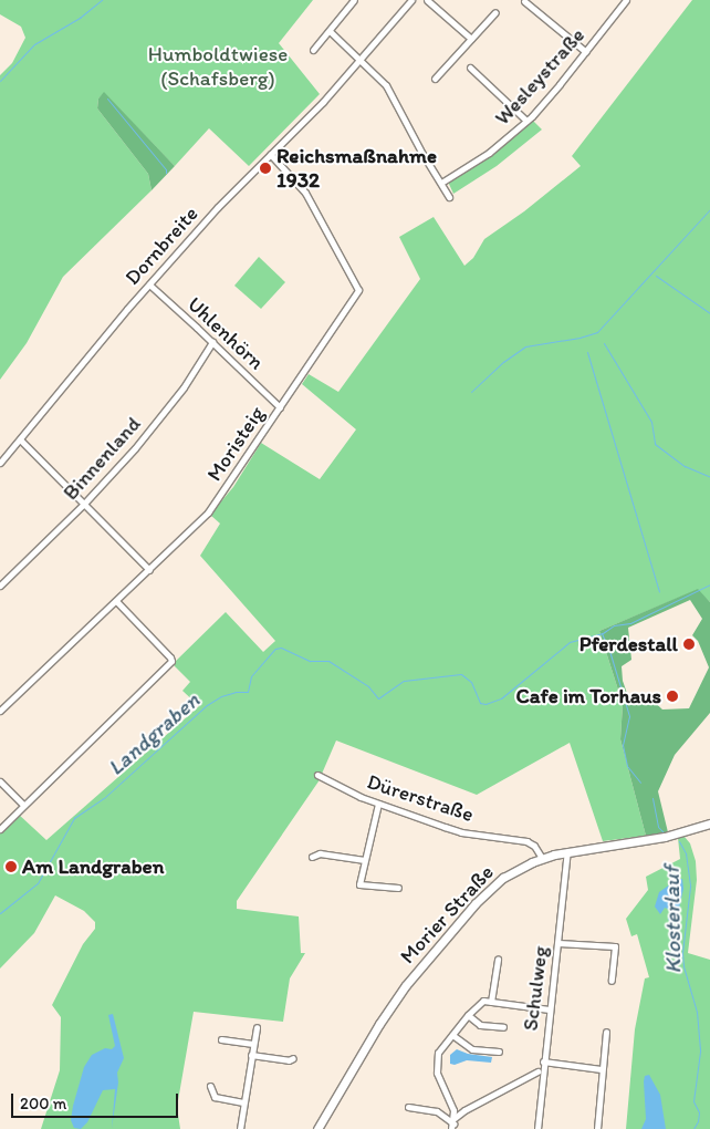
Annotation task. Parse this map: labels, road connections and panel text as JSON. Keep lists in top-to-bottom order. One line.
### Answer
{"streets":{"main road":["Morier Straße"],"street":["Wesleystraße","Dornbreite","Uhlenhörn","Moristeig","Binnenland","Dürerstraße","Schulweg"]},"crossings":[["Dornbreite","Uhlenhörn"],["Dornbreite","Moristeig"],["Uhlenhörn","Moristeig"],["Uhlenhörn","Binnenland"],["Dürerstraße","Morier Straße"],["Morier Straße","Schulweg"]],"water":["Landgraben","Klosterlauf"],"parks":["Humboldtwiese (Schafsberg)"],"places":["Reichsmaßnahme 1932","Pferdestall","Cafe im Torhaus","Am Landgraben"],"scale_bar":"200 m"}
